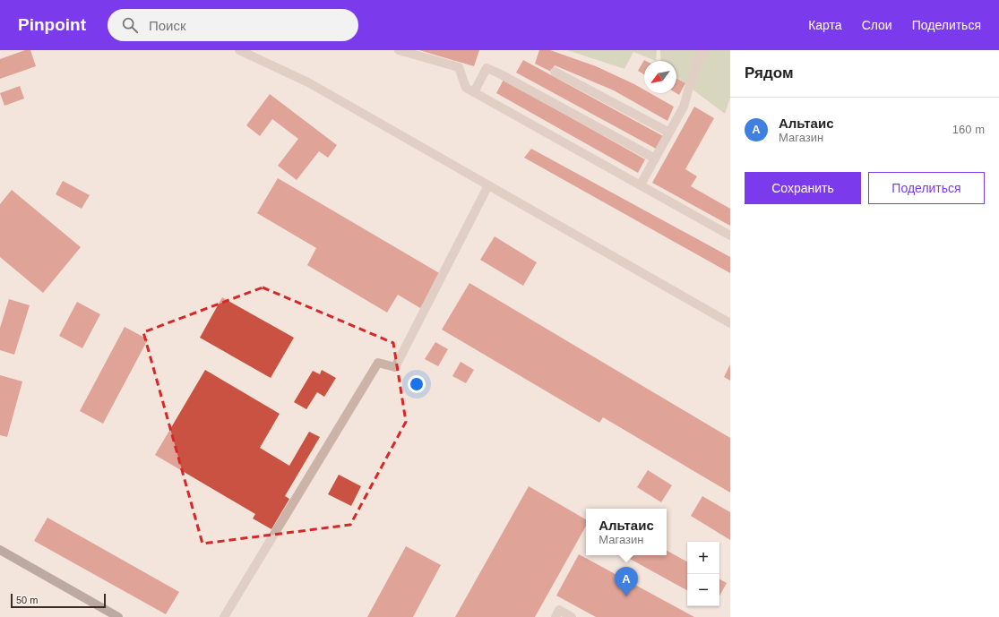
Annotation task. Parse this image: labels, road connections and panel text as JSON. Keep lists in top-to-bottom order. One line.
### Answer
{"scale_bar":"50 m","north":"bottom left","page":{"header":"Pinpoint","search":"Поиск","nav":["Карта","Слои","Поделиться"],"heading":"Рядом","list":[{"mark":"A","name":"Альтаис","note":"Магазин","value":"160 m"}],"buttons":["Сохранить","Поделиться"],"popup":["Альтаис","Магазин"],"map_buttons":["+","−"],"pins":"A","scale":"50 m"}}
